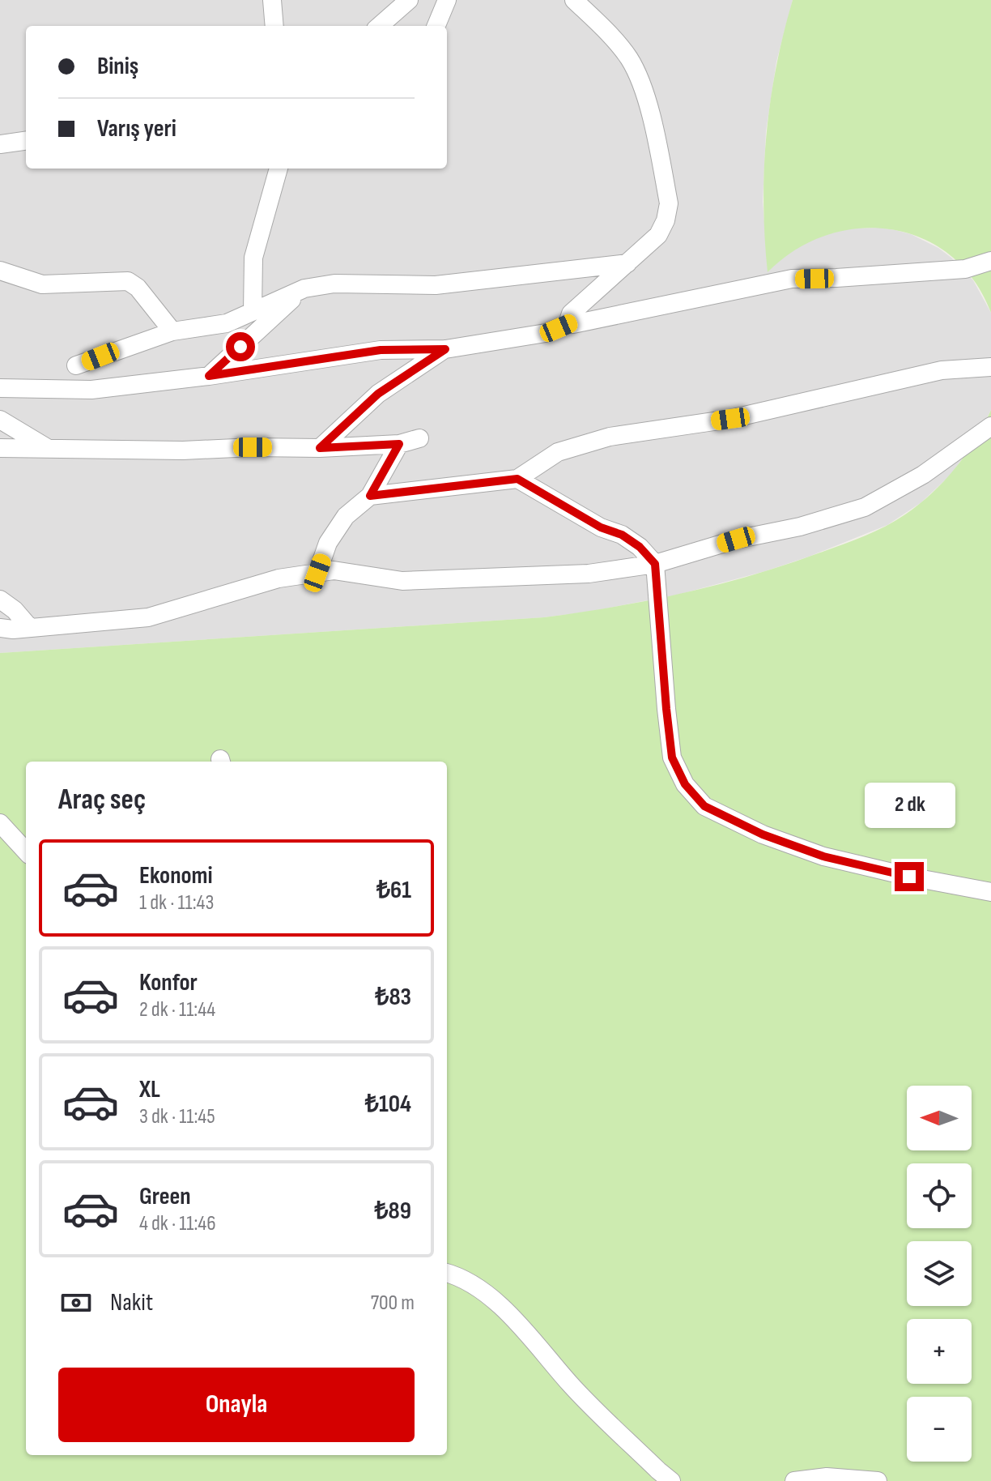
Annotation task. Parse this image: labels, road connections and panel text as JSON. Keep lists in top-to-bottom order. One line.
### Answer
{"north":"left","page":{"banner":["Biniş","Varış yeri"],"heading":"Araç seç","bubble":"2 dk","list":[{"name":"Ekonomi","note":"1 dk · 11:43","value":"₺61"},{"name":"Konfor","note":"2 dk · 11:44","value":"₺83"},{"name":"XL","note":"3 dk · 11:45","value":"₺104"},{"name":"Green","note":"4 dk · 11:46","value":"₺89"}],"map_buttons":["+","−"],"pay":["Nakit","700 m"],"buttons":"Onayla"}}
